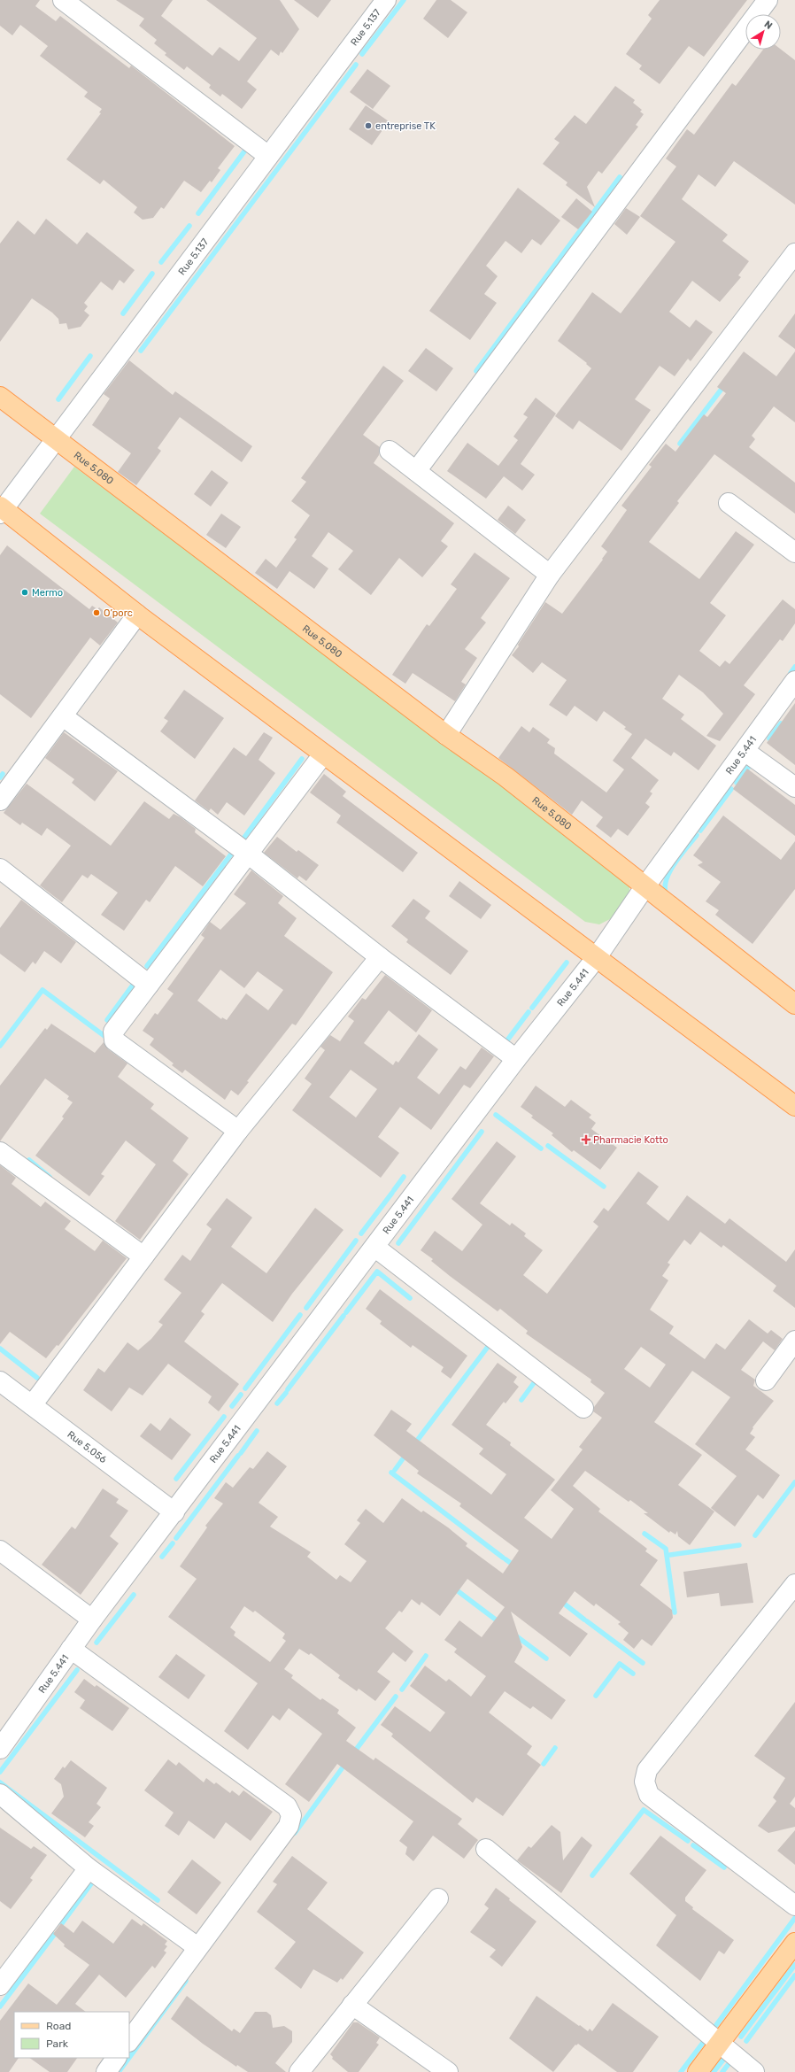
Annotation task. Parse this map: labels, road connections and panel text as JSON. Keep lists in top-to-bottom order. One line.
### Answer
{"streets":{"main road":["Rue 5.080"],"street":["Rue 5.137","Rue 5.441","Rue 5.056"]},"crossings":[["Rue 5.137","Rue 5.080"],["Rue 5.080","Rue 5.441"],["Rue 5.441","Rue 5.056"]],"places":{"other":["entreprise TK","Mermo","O’porc"],"health":["Pharmacie Kotto"]},"legend":["Road","Park"],"north":"top right"}
